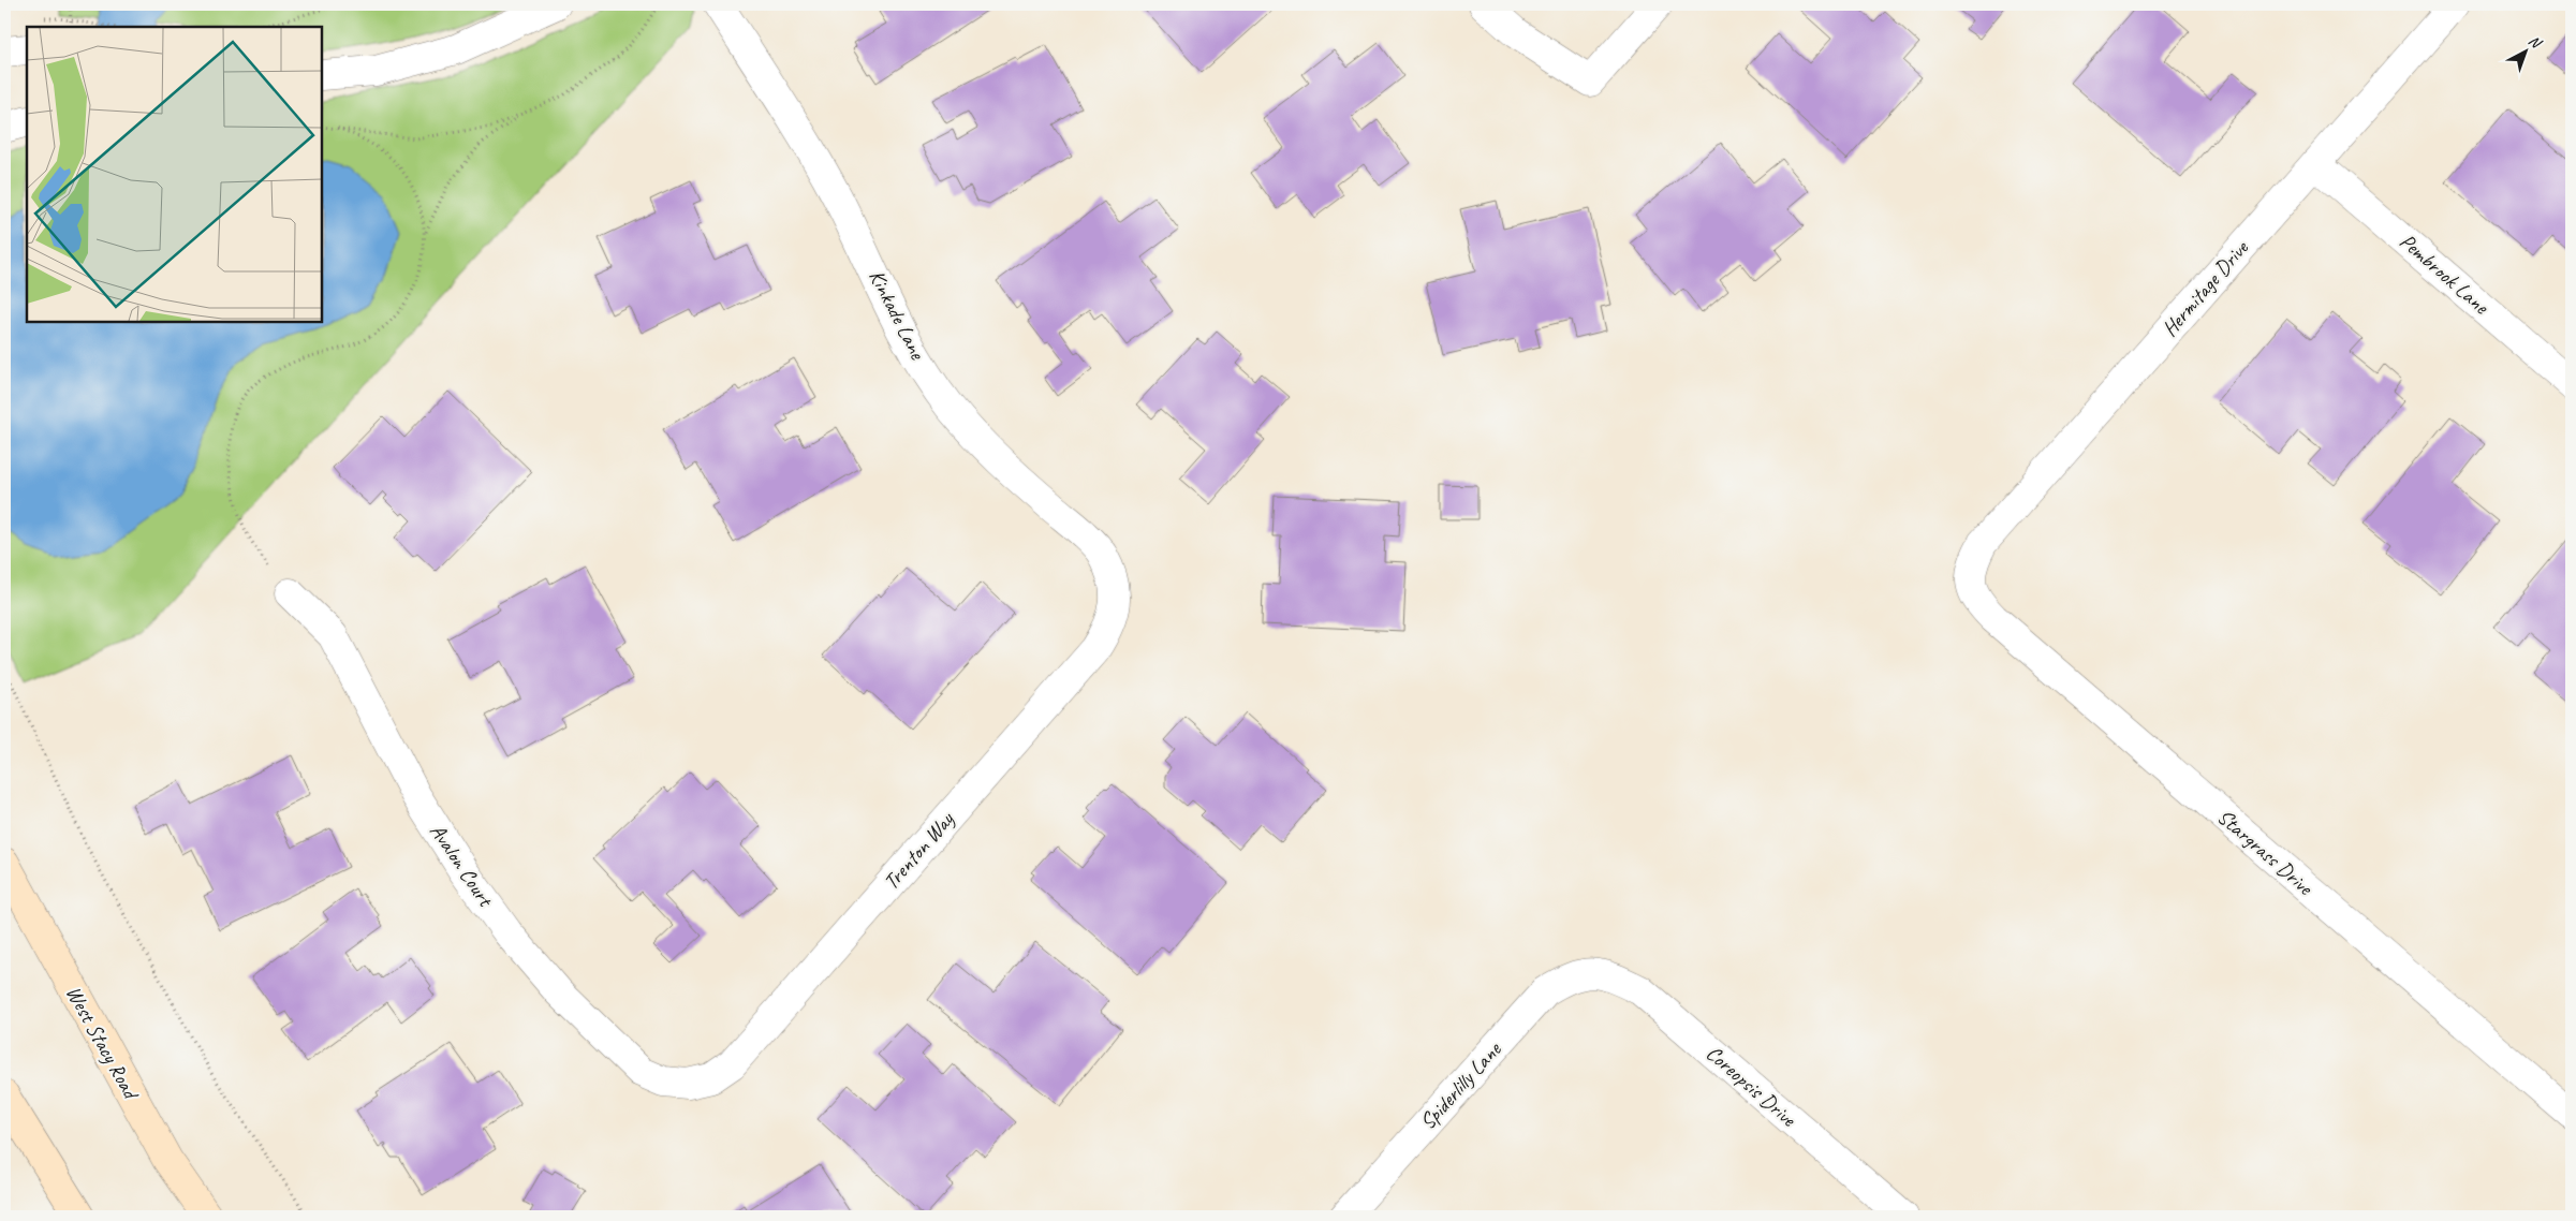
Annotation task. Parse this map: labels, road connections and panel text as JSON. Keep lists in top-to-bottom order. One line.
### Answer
{"streets":{"main road":["West Stacy Road"],"street":["Pembrook Lane","Hermitage Drive","Kinkade Lane","Trenton Way","Stargrass Drive","Avalon Court","Spiderlilly Lane","Coreopsis Drive"]},"crossings":[["Pembrook Lane","Hermitage Drive"],["Hermitage Drive","Stargrass Drive"],["Kinkade Lane","Trenton Way"],["Trenton Way","Avalon Court"],["Spiderlilly Lane","Coreopsis Drive"]],"north":"top right"}
